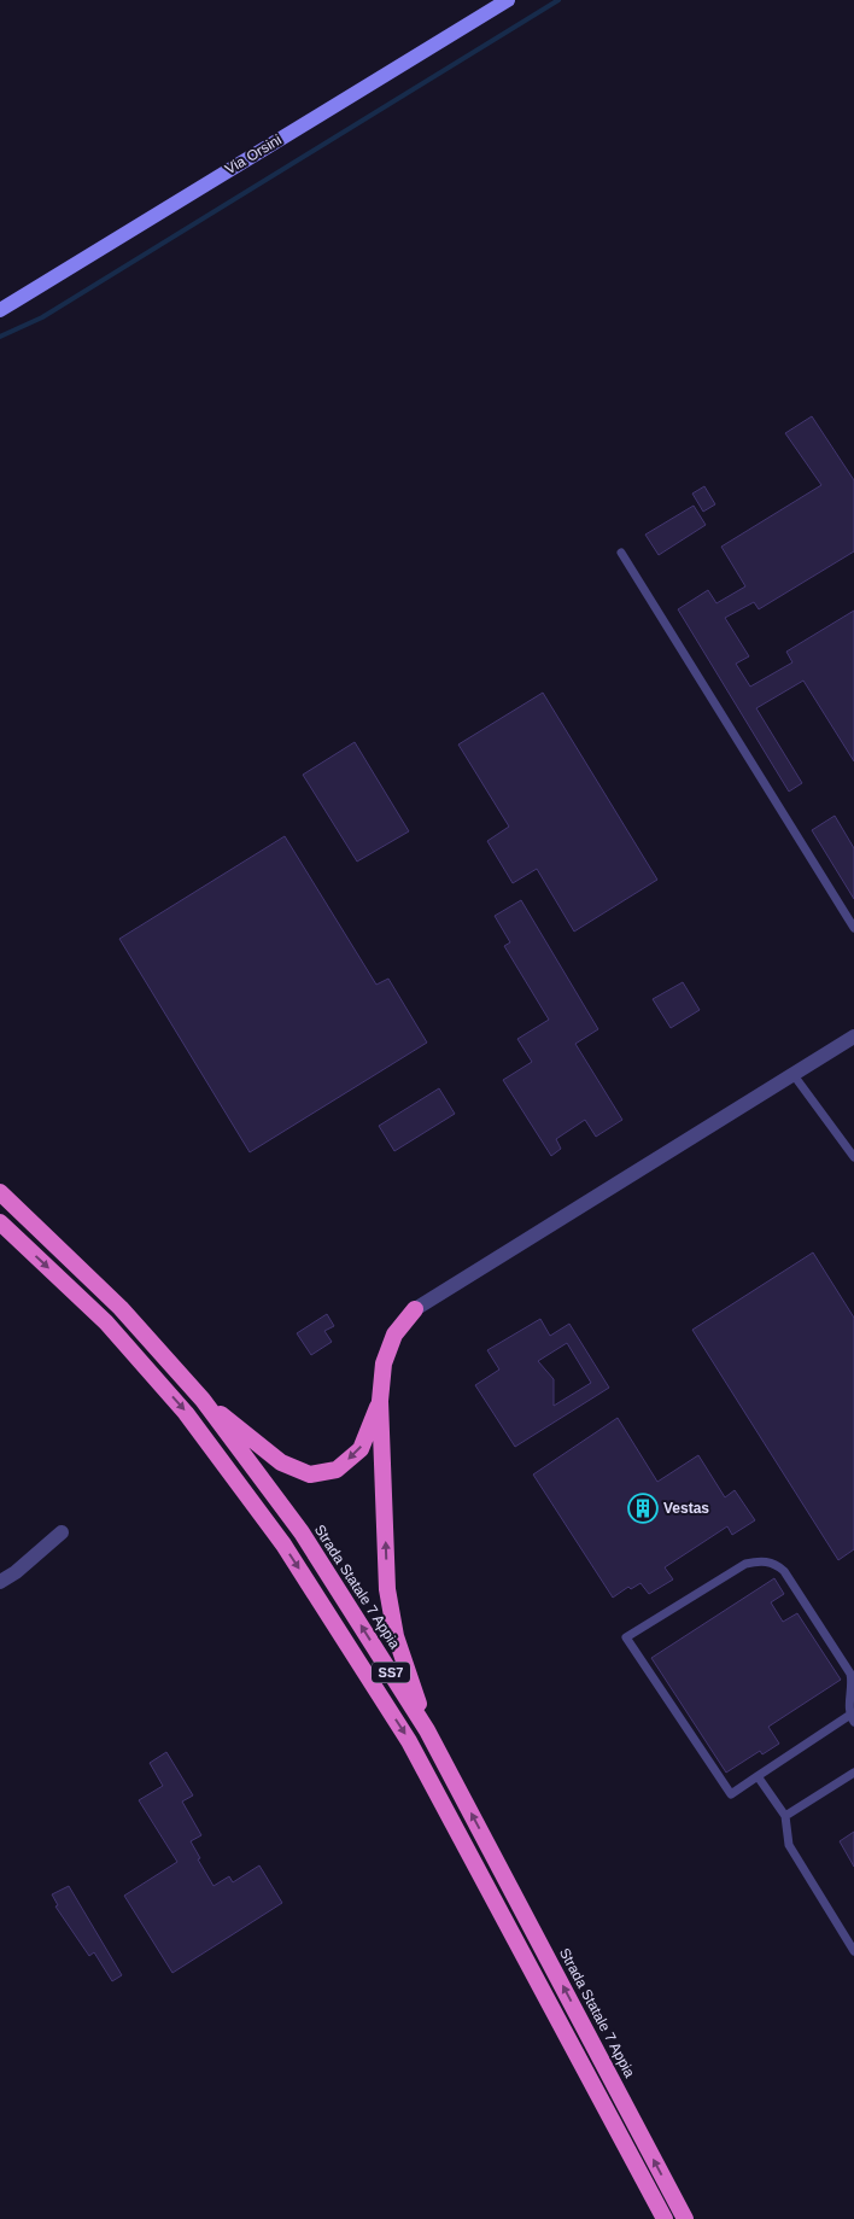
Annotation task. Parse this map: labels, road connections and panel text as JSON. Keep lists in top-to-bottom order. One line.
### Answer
{"streets":{"highway":["Strada Statale 7 Appia","SS7"],"main road":["Via Orsini"]},"places":{"building":["Vestas"]}}
